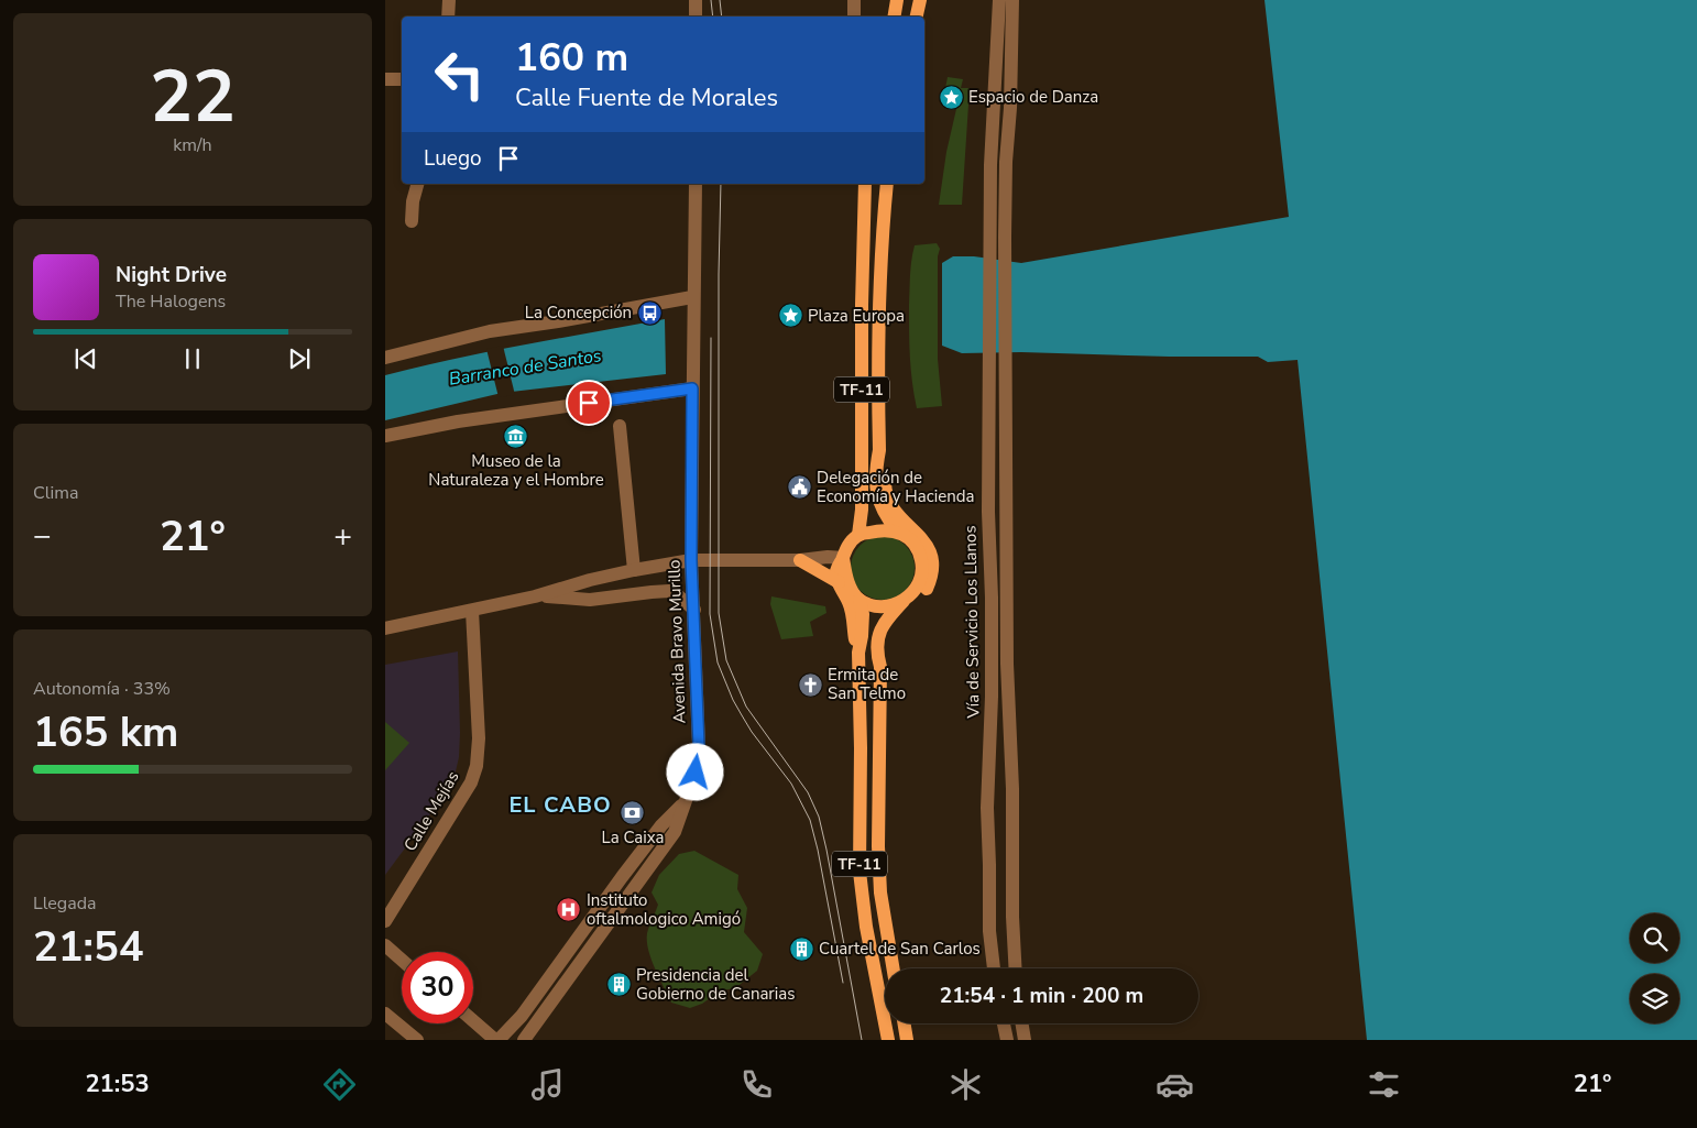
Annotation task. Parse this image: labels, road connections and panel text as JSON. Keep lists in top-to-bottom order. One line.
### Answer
{"streets":{"main road":["TF-11"],"street":["Vía de Servicio Los Llanos","Avenida Bravo Murillo","Calle Mejías"]},"districts":["EL CABO"],"water":["Barranco de Santos"],"places":{"place":["Espacio de Danza","Plaza Europa"],"bus stop":["La Concepción"],"museum":["Museo de la Naturaleza y el Hombre"],"public building":["Delegación de Economía y Hacienda"],"church":["Ermita de San Telmo"],"bank":["La Caixa"],"hospital":["Instituto oftalmologico Amigó"],"building":["Cuartel de San Carlos","Presidencia del Gobierno de Canarias"]},"page":{"tile":[["22","km/h"],"Clima",["Autonomía · 33%","165 km"],["Llegada","21:54"]],"turn":["160 m","Calle Fuente de Morales"],"then":"Luego","song":["Night Drive","The Halogens"],"heat":["−","21°","+"],"limit":"30","trip":"21:54 · 1 min · 200 m","tabs":["21:53","21°"]}}
